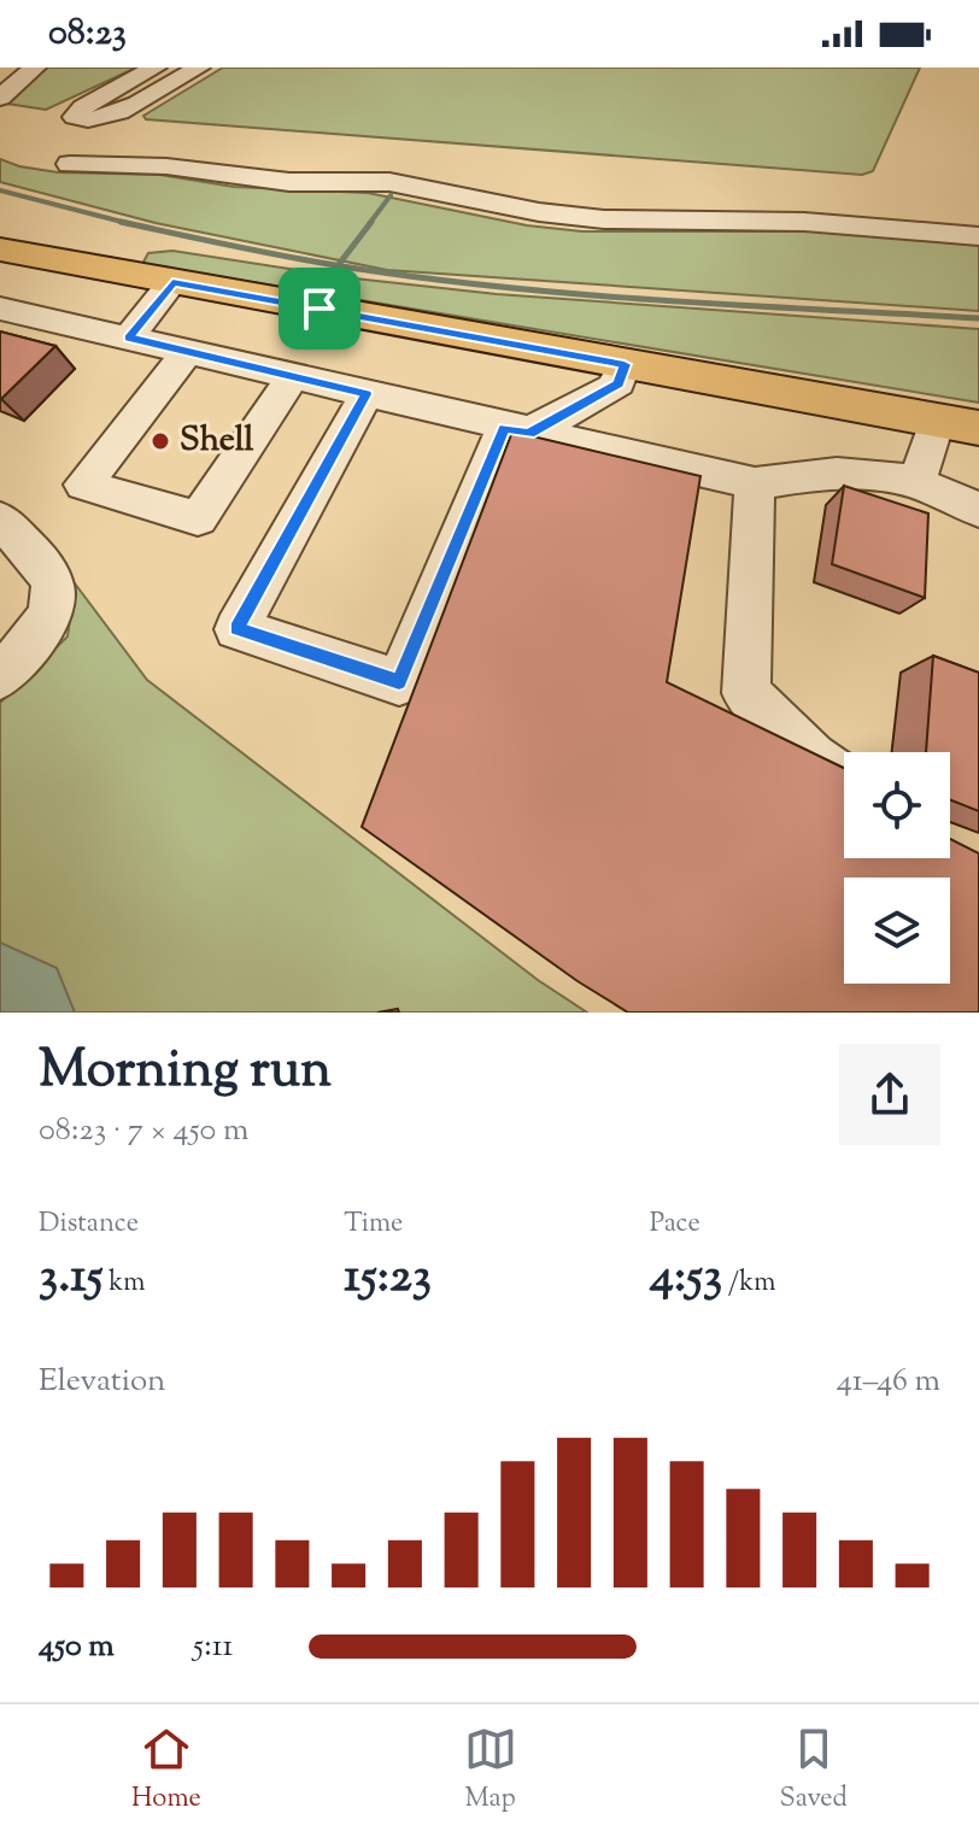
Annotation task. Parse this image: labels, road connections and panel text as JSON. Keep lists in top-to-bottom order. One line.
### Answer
{"places":["Shell"],"page":{"status":"08:23","heading":["Morning run","08:23 · 7 × 450 m"],"stats":[["Distance","3.15 km"],["Time","15:23"],["Pace","4:53 /km"]],"chart":["Elevation","41–46 m"],"list":[{"name":"450 m","note":"5:11"}],"tabs":["Home","Map","Saved"]}}
